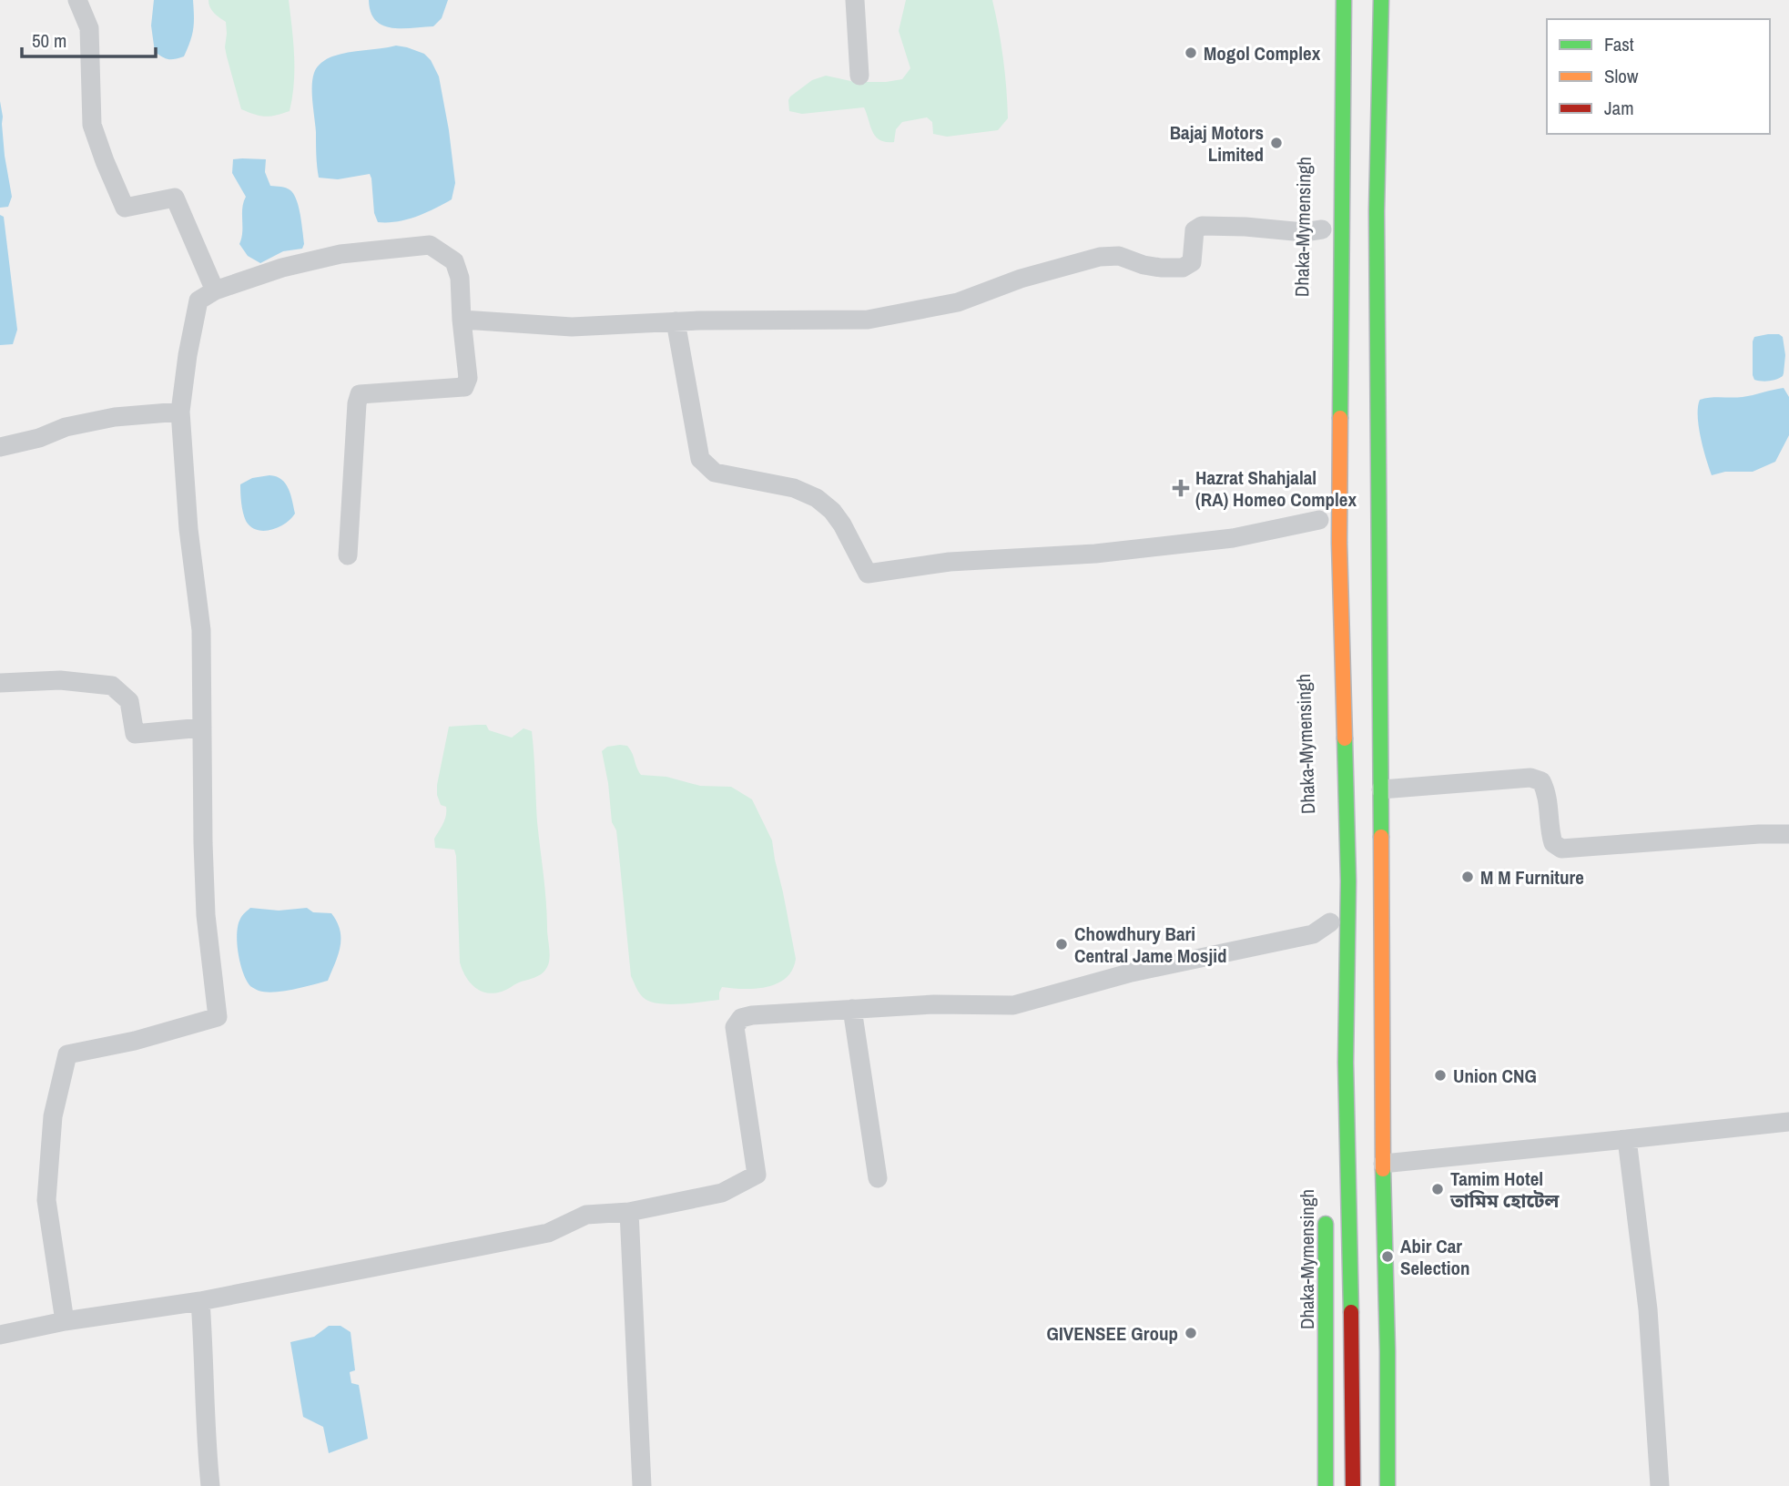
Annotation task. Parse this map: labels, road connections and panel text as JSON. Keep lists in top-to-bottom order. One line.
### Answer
{"streets":{"highway":["Dhaka-Mymensingh"]},"places":{"other":["Mogol Complex","Bajaj Motors Limited","M M Furniture","Chowdhury Bari Central Jame Mosjid","Union CNG","Tamim Hotel তামিম হোটেল","Abir Car Selection","GIVENSEE Group"],"health":["Hazrat Shahjalal (RA) Homeo Complex"]},"legend":["Fast","Slow","Jam"],"scale_bar":"50 m"}
